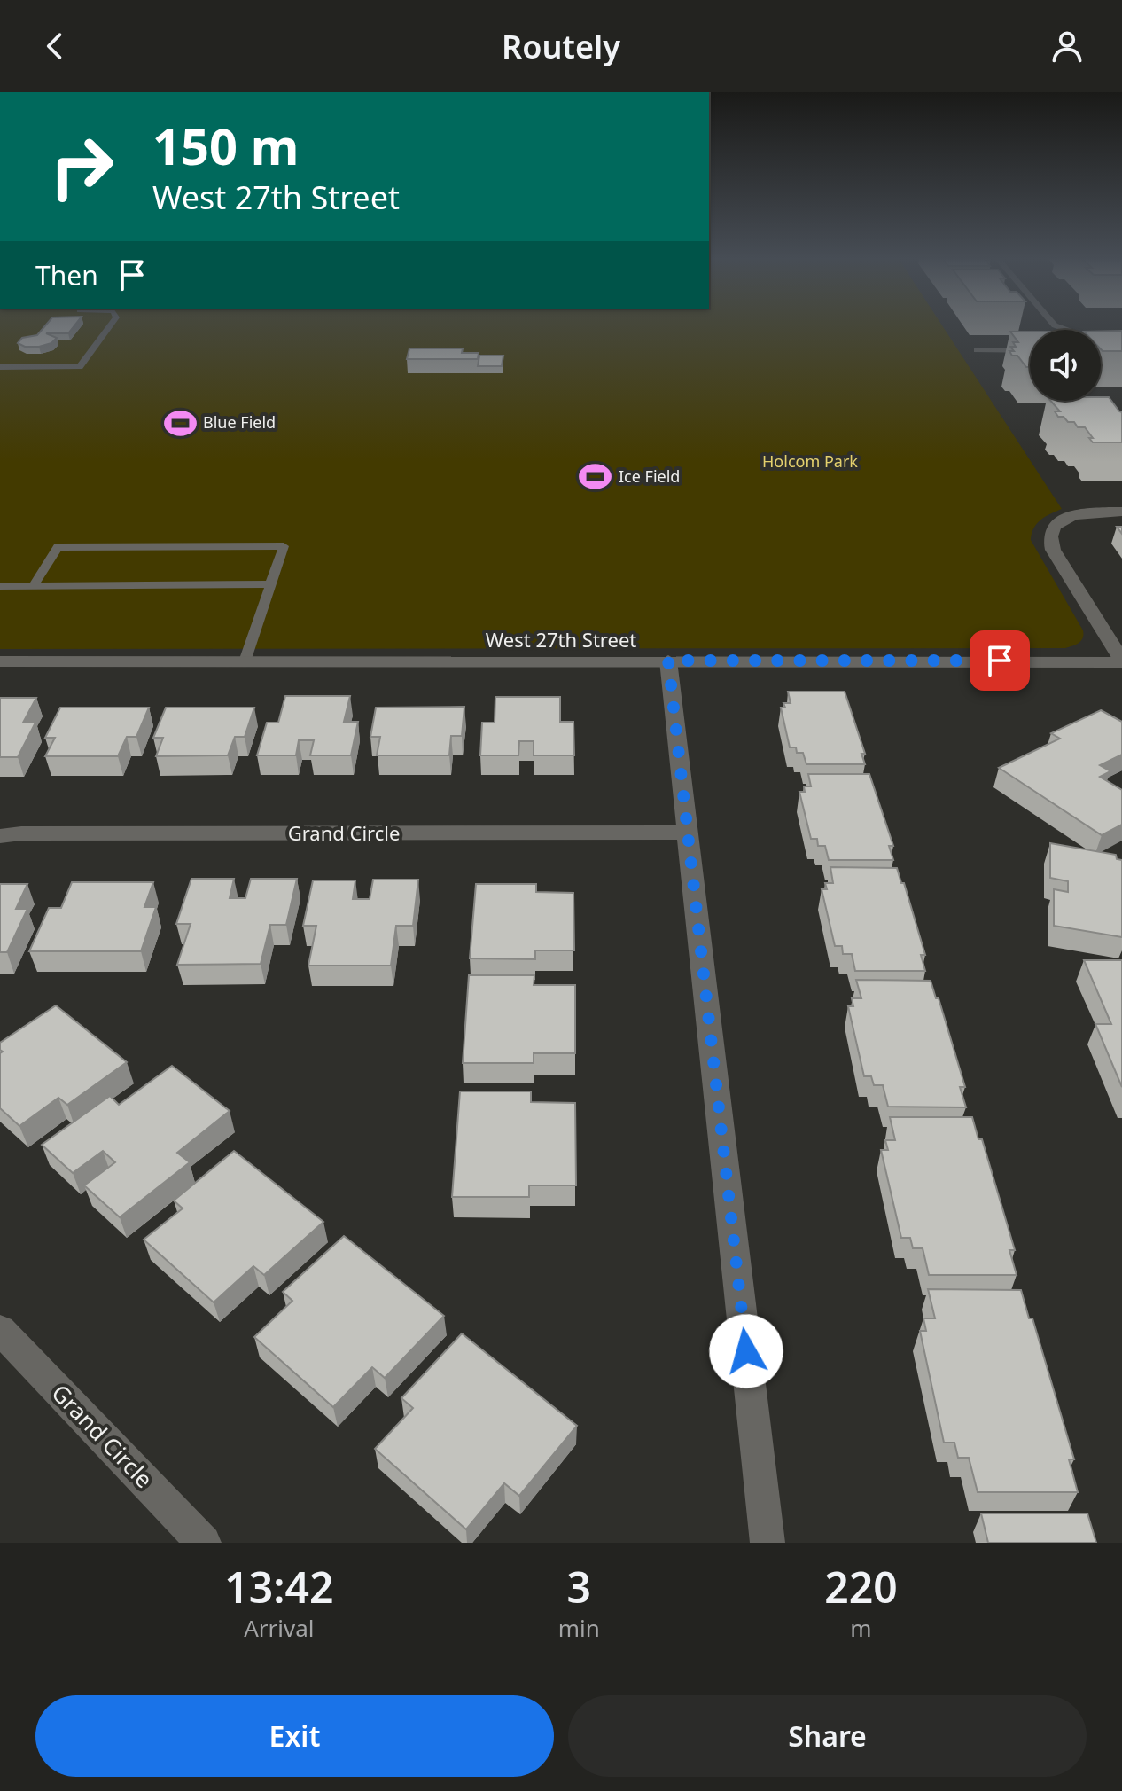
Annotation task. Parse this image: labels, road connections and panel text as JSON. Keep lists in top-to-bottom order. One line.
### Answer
{"streets":{"street":["West 27th Street","Grand Circle"]},"parks":["Holcom Park"],"places":{"sports":["Blue Field","Ice Field"]},"page":{"header":"Routely","turn":["150 m","West 27th Street"],"then":"Then","eta":["13:42","Arrival","3","min","220","m"],"buttons":["Exit","Share"]}}
